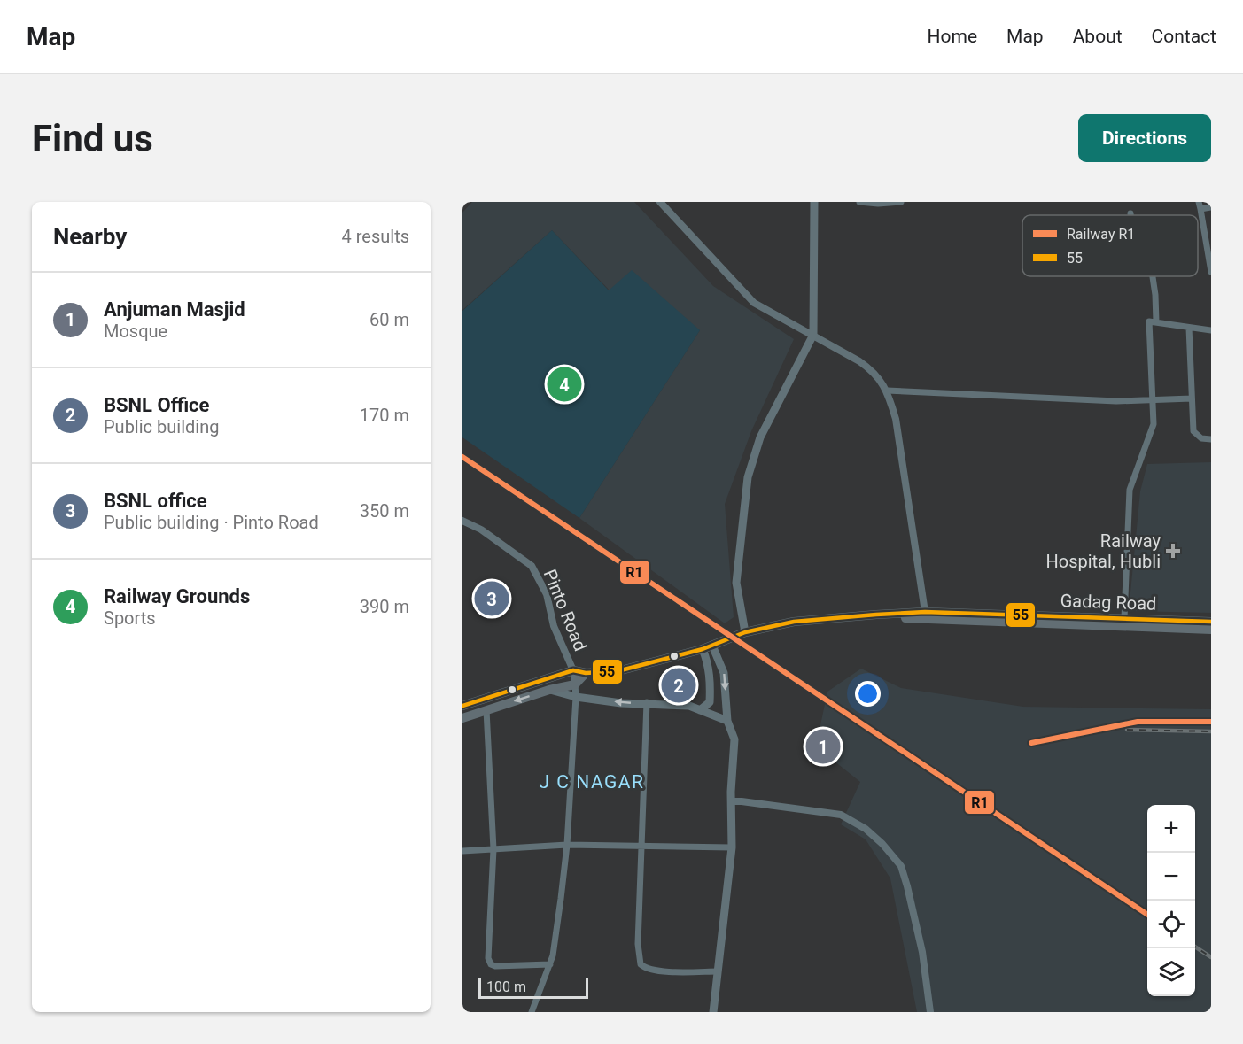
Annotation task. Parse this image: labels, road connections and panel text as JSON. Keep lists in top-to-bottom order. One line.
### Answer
{"streets":{"highway":["Gadag Road"],"street":["Pinto Road"]},"crossings":[["Gadag Road","Pinto Road"]],"districts":["J C NAGAR"],"places":{"health":["Railway Hospital, Hubli"]},"lines":["rail line R1","transit line 55"],"legend":["Railway R1","55"],"scale_bar":"100 m","page":{"header":"Map","nav":["Home","Map","About","Contact"],"buttons":"Directions","title":"Find us","heading":["Nearby","4 results"],"list":[{"mark":"1","name":"Anjuman Masjid","note":"Mosque","value":"60 m"},{"mark":"2","name":"BSNL Office","note":"Public building","value":"170 m"},{"mark":"3","name":"BSNL office","note":"Public building · Pinto Road","value":"350 m"},{"mark":"4","name":"Railway Grounds","note":"Sports","value":"390 m"}],"pins":["4","3","2","1"],"map_buttons":["+","−"],"scale":"100 m"}}
